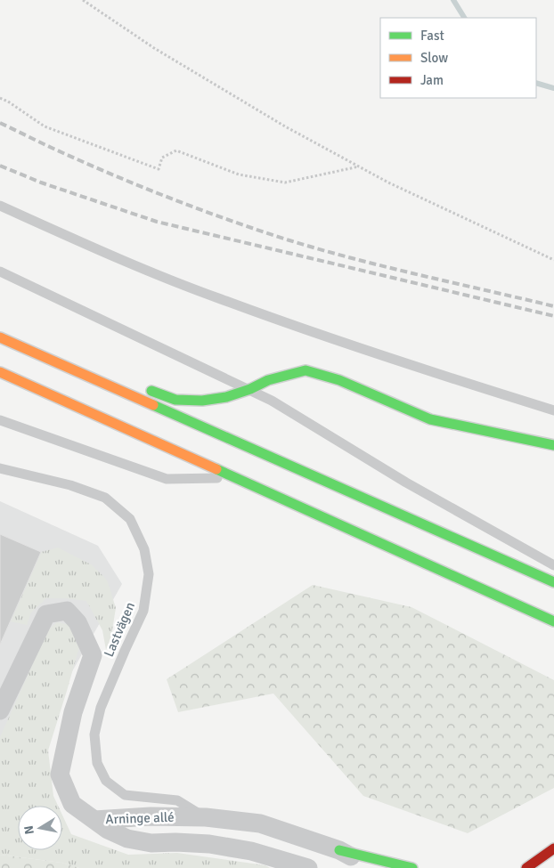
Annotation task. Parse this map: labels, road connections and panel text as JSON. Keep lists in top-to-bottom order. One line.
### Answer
{"streets":{"street":["Arninge allé"],"lane":["Lastvägen"]},"crossings":[["Lastvägen","Arninge allé"]],"legend":["Fast","Slow","Jam"],"north":"left"}
